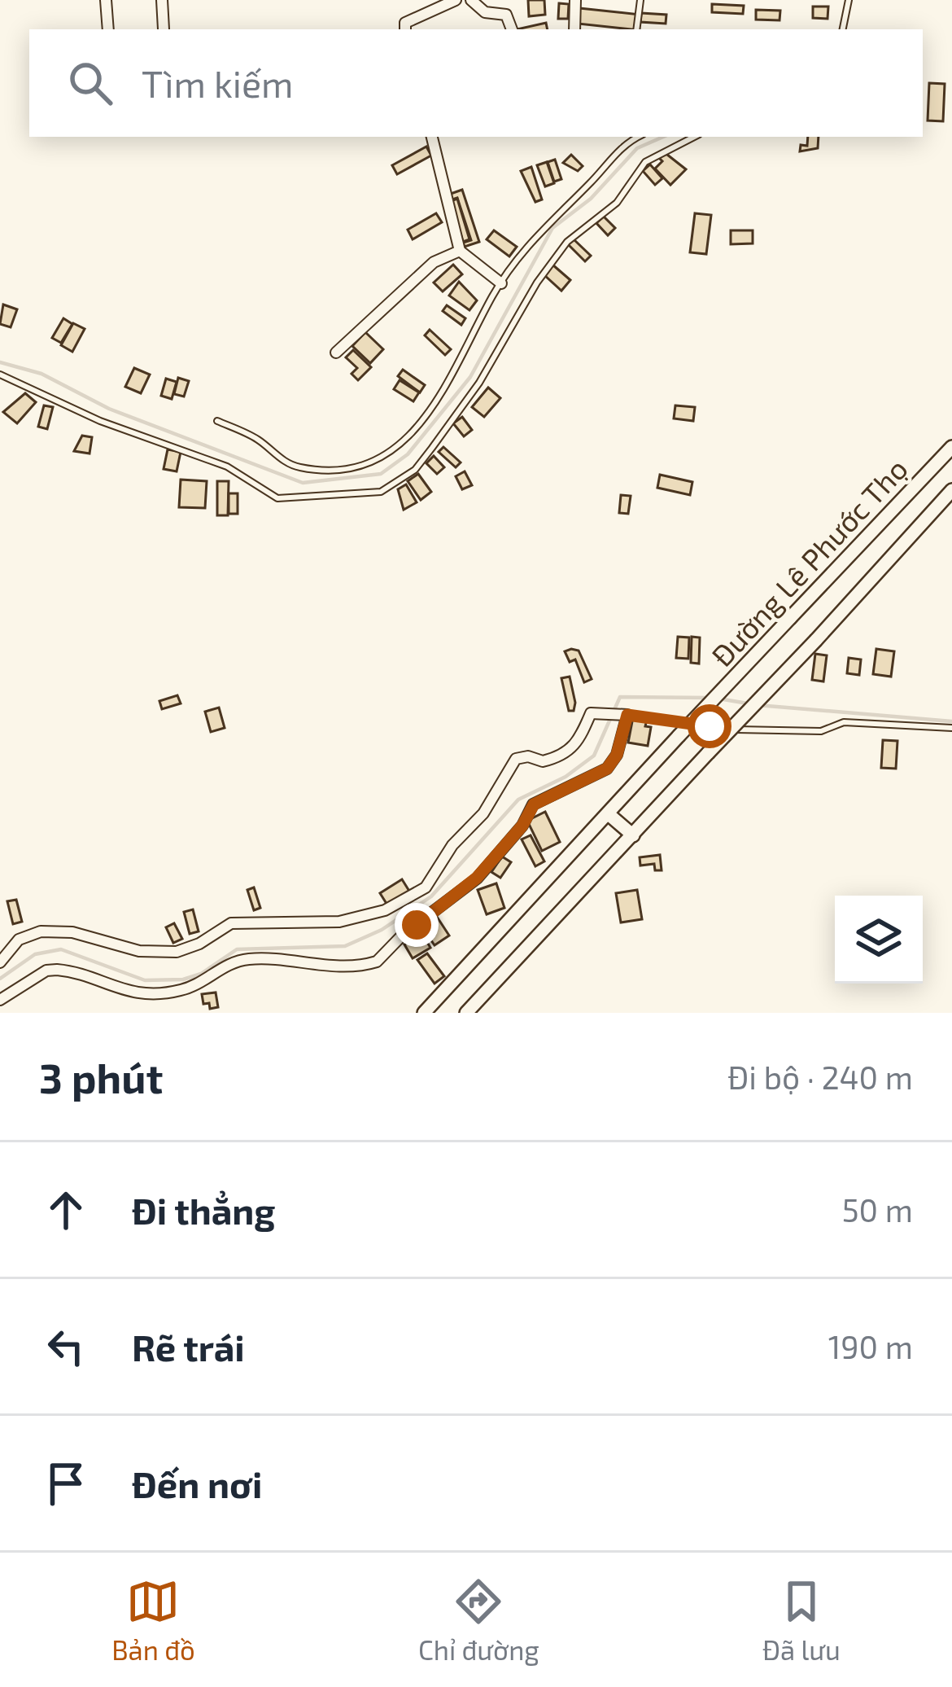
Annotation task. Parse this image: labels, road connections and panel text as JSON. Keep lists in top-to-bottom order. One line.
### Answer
{"streets":{"street":["Đường Lê Phước Thọ"]},"page":{"search":"Tìm kiếm","heading":["3 phút","Đi bộ · 240 m"],"list":[["Đi thẳng","50 m"],["Rẽ trái","190 m"],"Đến nơi"],"nav":["Bản đồ","Chỉ đường","Đã lưu"]}}
